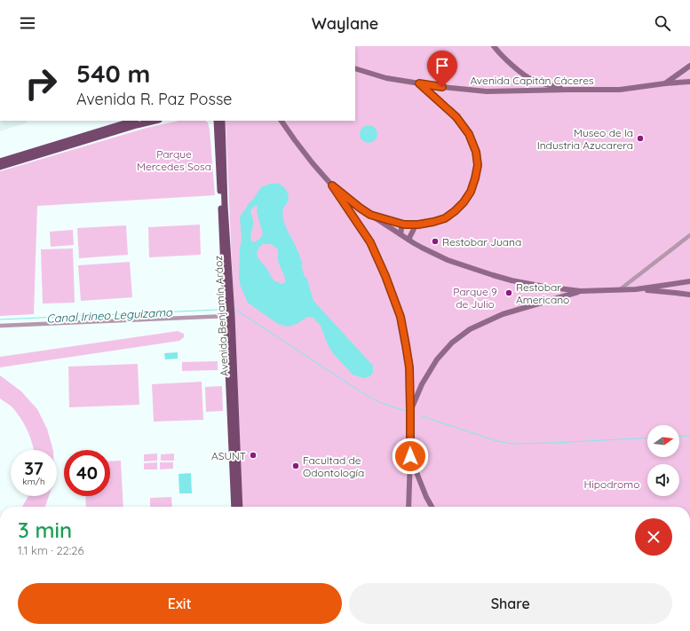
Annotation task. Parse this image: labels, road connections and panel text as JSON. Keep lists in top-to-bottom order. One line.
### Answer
{"streets":{"main road":["Avenida Benjamín Aráoz"],"street":["Avenida Capitán Cáceres"]},"water":["Canal Irineo Leguizamo"],"parks":["Parque Mercedes Sosa","Parque 9 de Julio","Hipodromo"],"places":["Museo de la Industria Azucarera","Restobar Juana","Restobar Americano","ASUNT","Facultad de Odontología"],"north":"right","page":{"header":"Waylane","turn":["540 m","Avenida R. Paz Posse"],"speed":"37 km/h","limit":"40","heading":["3 min","1.1 km · 22:26"],"buttons":["Exit","Share"]}}
